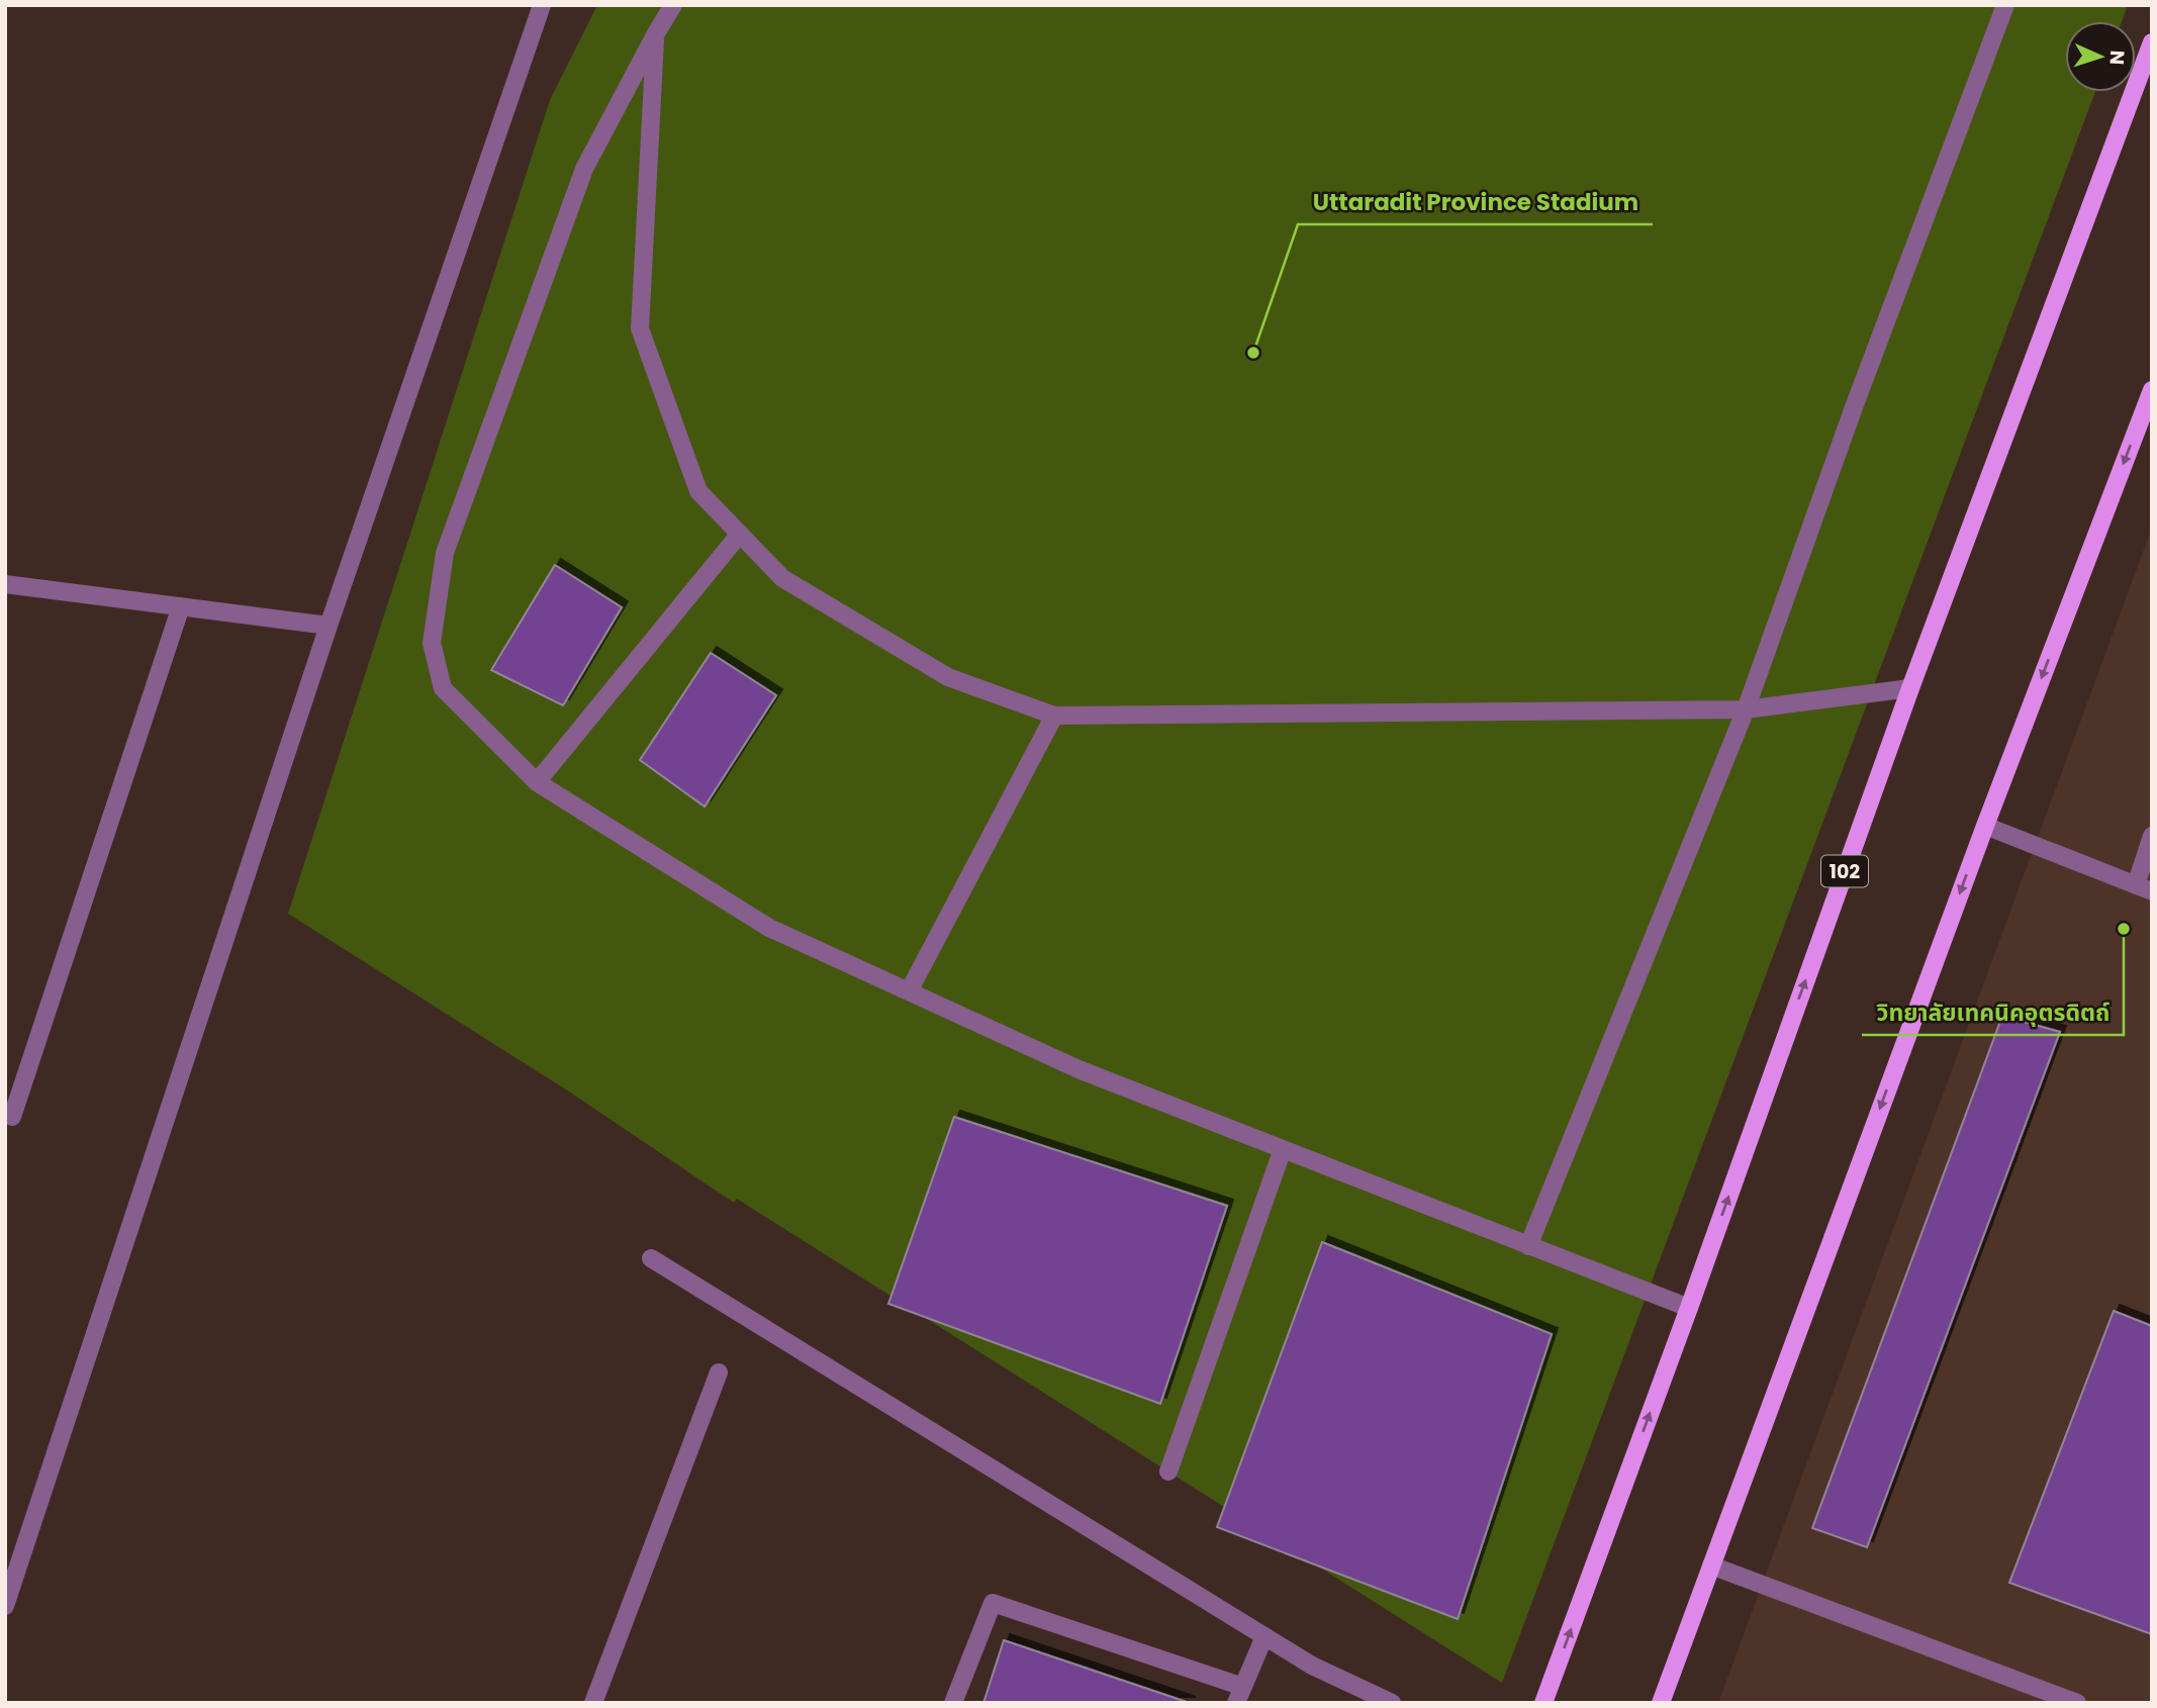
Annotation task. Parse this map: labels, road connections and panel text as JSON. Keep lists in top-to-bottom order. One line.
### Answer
{"streets":{"main road":["102"]},"places":["Uttaradit Province Stadium","วิทยาลัยเทคนิคอุตรดิตถ์"],"north":"right"}
